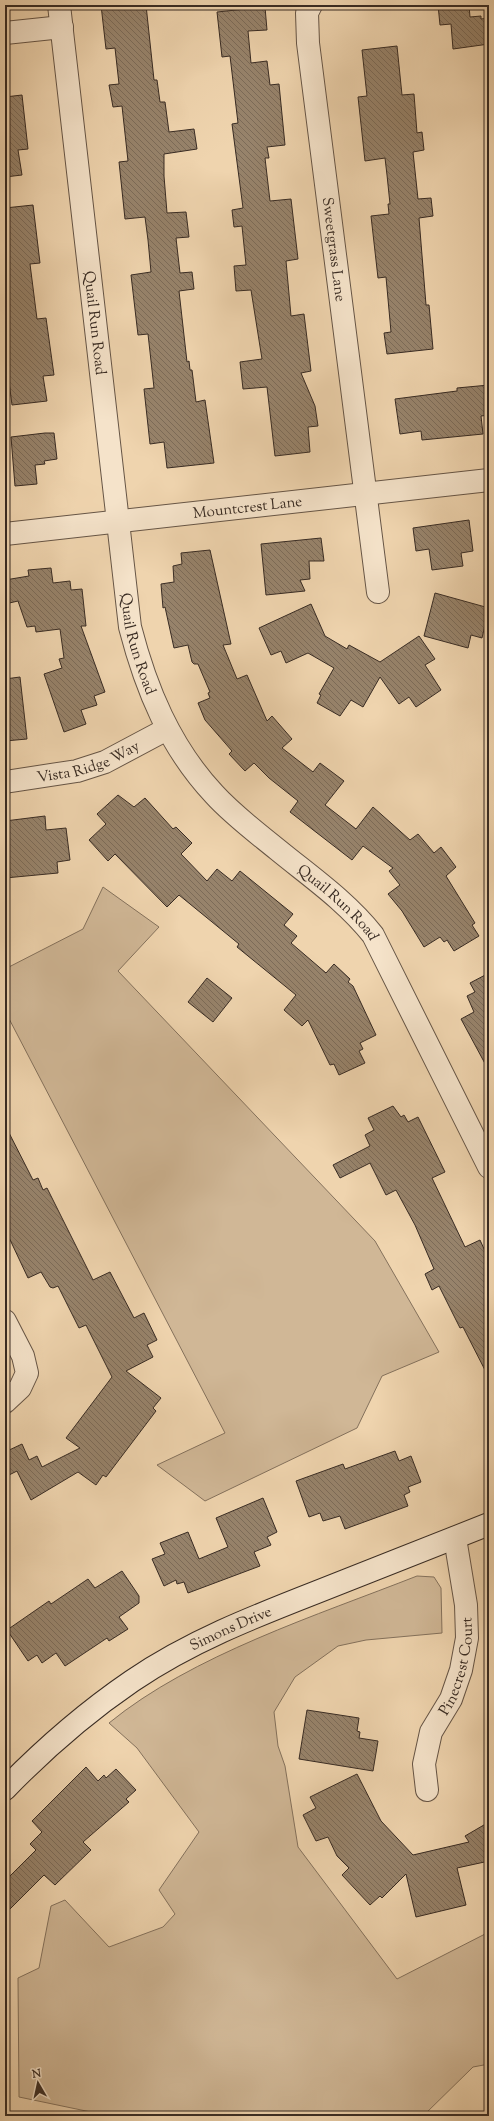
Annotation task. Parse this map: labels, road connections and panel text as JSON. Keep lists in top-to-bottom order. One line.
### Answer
{"streets":{"street":["Sweetgrass Lane","Quail Run Road","Mountcrest Lane","Vista Ridge Way","Simons Drive","Pinecrest Court"]},"crossings":[["Sweetgrass Lane","Mountcrest Lane"],["Quail Run Road","Mountcrest Lane"],["Quail Run Road","Vista Ridge Way"],["Simons Drive","Pinecrest Court"]],"north":"top"}
